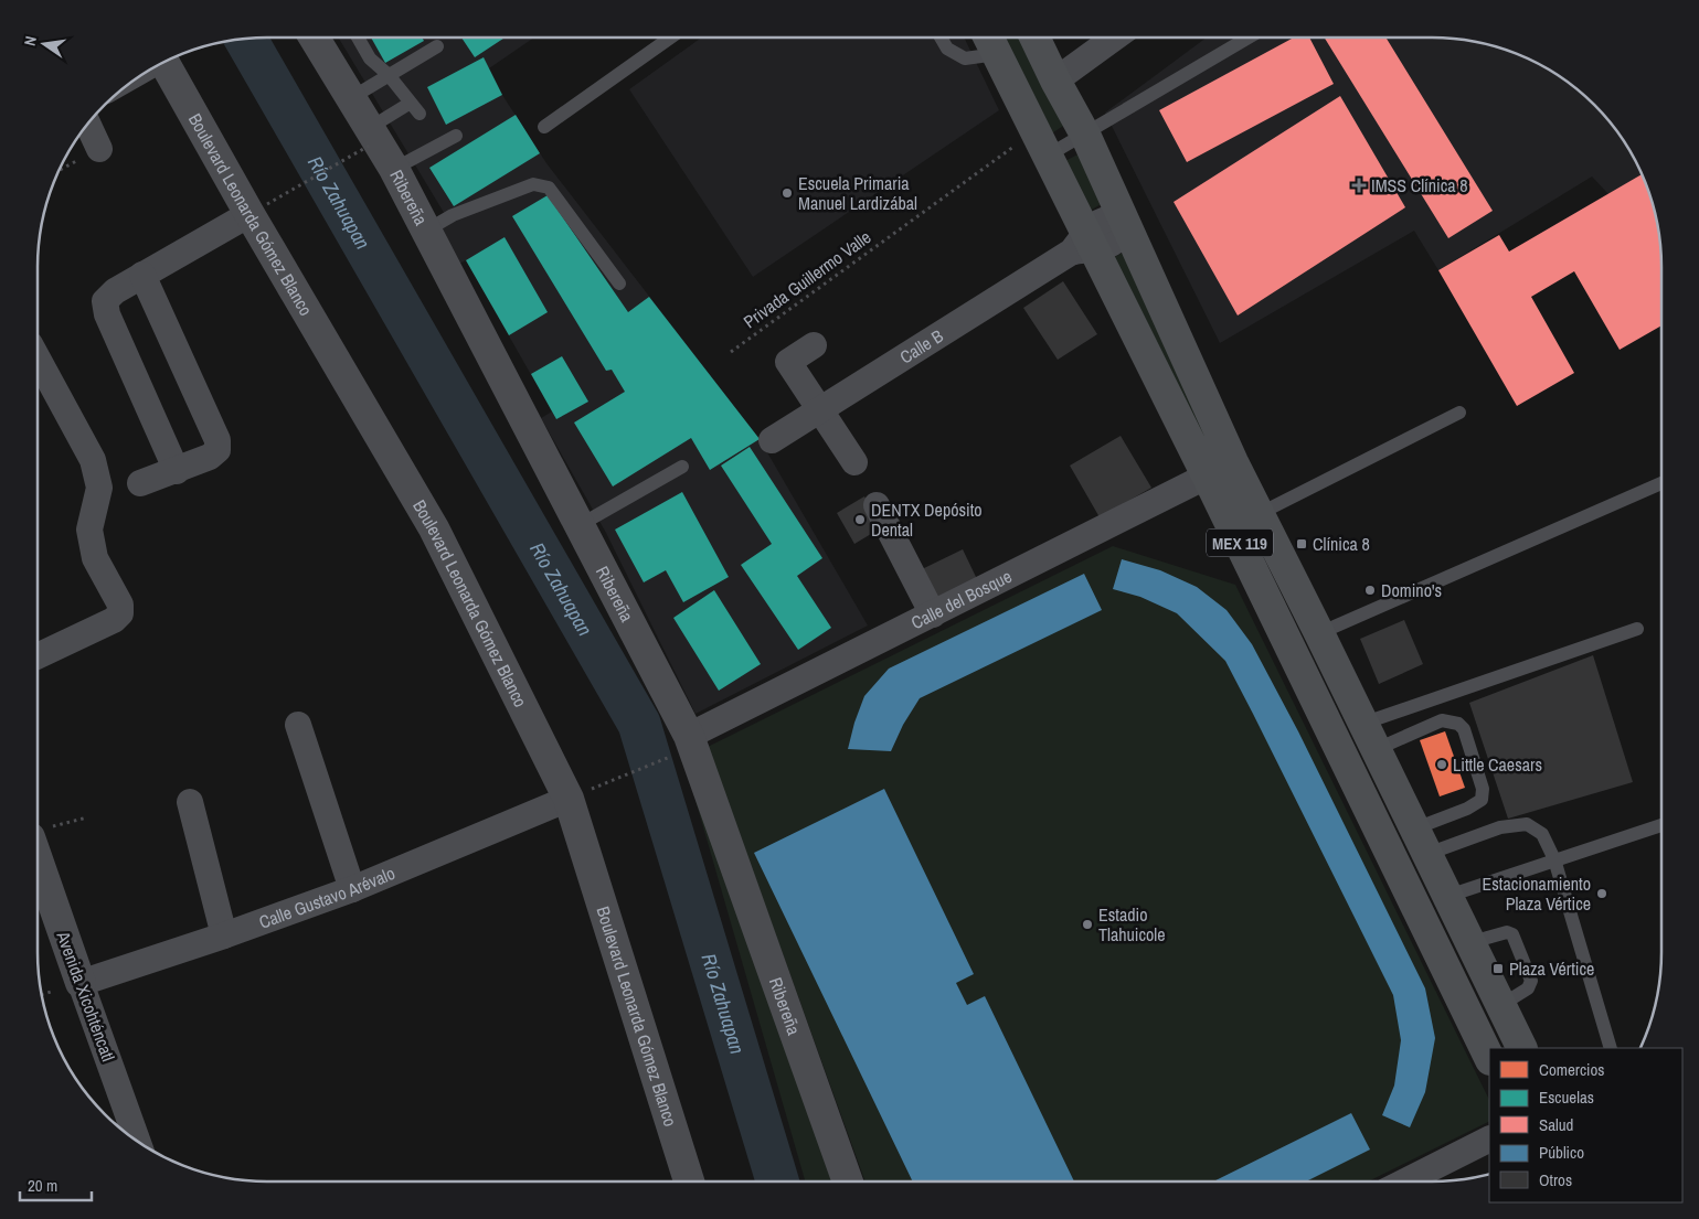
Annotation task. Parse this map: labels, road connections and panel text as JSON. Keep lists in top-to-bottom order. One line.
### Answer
{"streets":{"main road":["MEX 119"],"street":["Ribereña","Boulevard Leonarda Gómez Blanco","Calle B","Calle del Bosque","Calle Gustavo Arévalo","Avenida Xicohténcatl"],"path":["Privada Guillermo Valle"]},"crossings":[["Ribereña","Calle del Bosque"],["Boulevard Leonarda Gómez Blanco","Calle Gustavo Arévalo"],["Privada Guillermo Valle","MEX 119"],["Calle B","MEX 119"],["MEX 119","Calle del Bosque"],["Calle Gustavo Arévalo","Avenida Xicohténcatl"]],"water":["Río Zahuapan"],"places":{"health":["IMSS Clínica 8"],"other":["Escuela Primaria Manuel Lardizábal","DENTX Depósito Dental","Domino's","Little Caesars","Estacionamiento Plaza Vértice","Estadio Tlahuicole"],"transit":["Clínica 8","Plaza Vértice"]},"legend":["Comercios","Escuelas","Salud","Público","Otros"],"scale_bar":"20 m","north":"left"}
